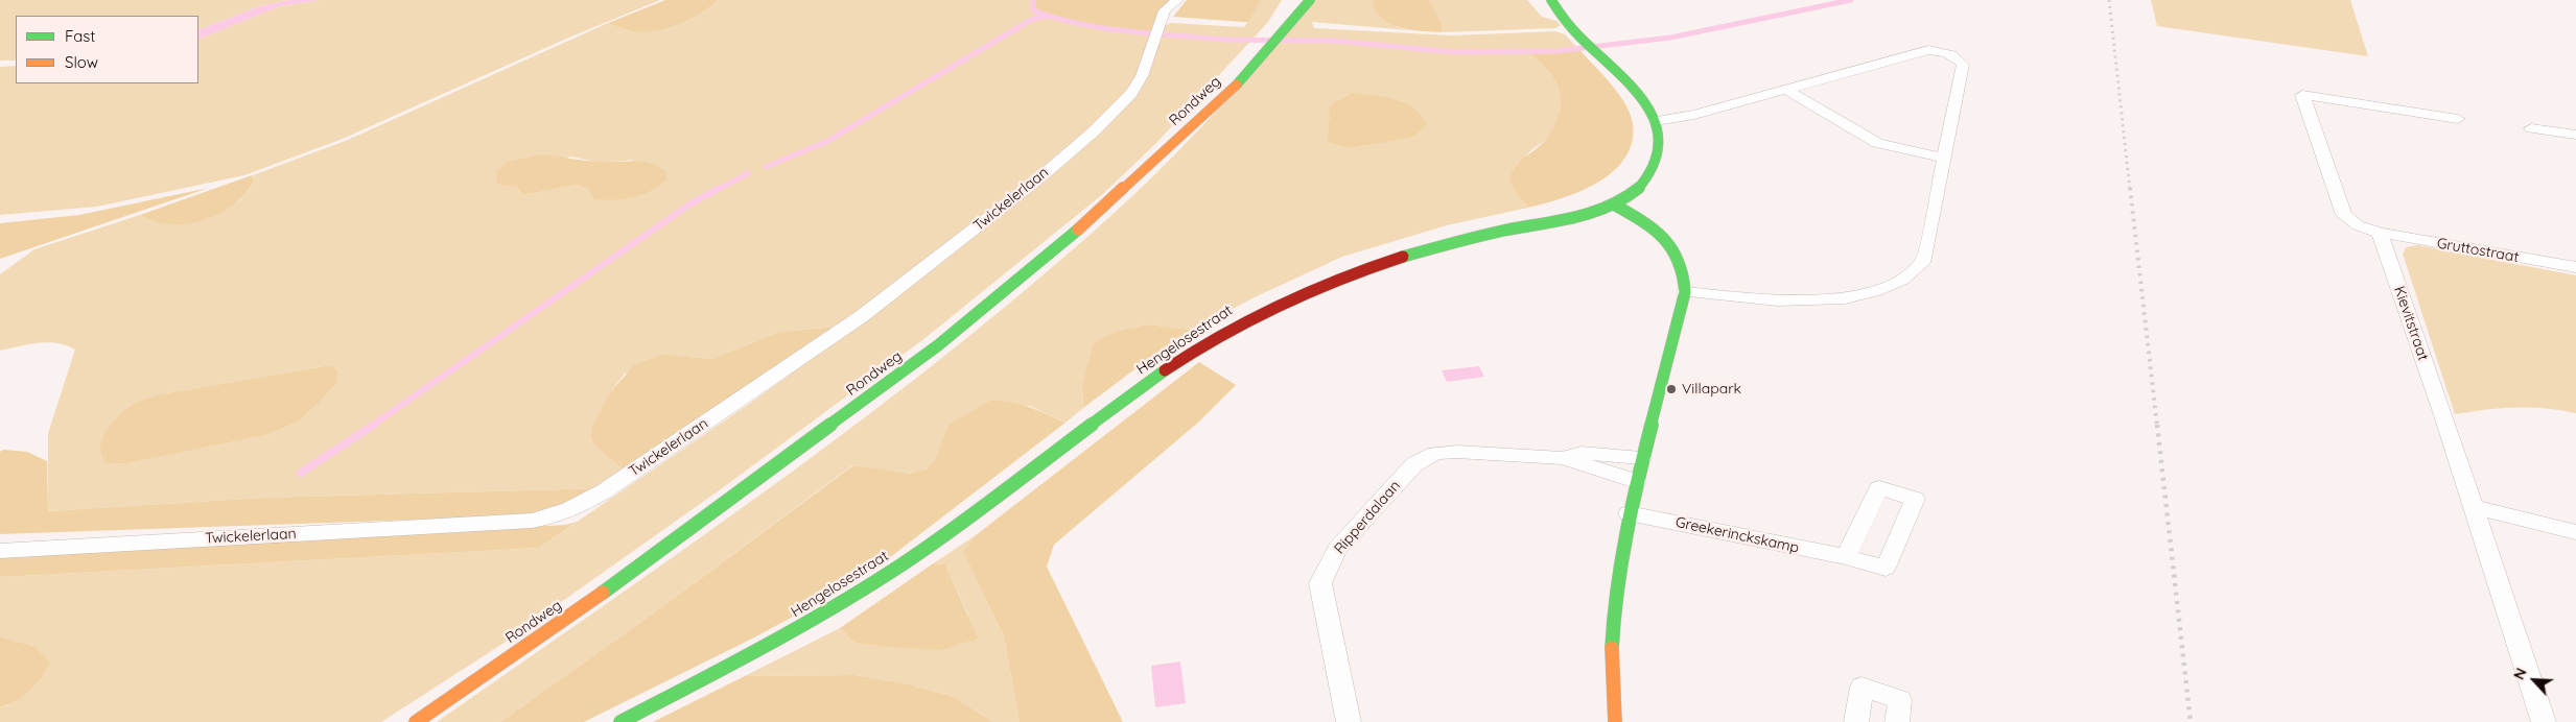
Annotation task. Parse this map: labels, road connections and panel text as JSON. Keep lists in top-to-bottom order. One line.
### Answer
{"streets":{"street":["Rondweg","Twickelerlaan","Gruttostraat","Kievitstraat","Hengelosestraat","Ripperdalaan","Greekerinckskamp"]},"crossings":[["Gruttostraat","Kievitstraat"]],"places":["Villapark"],"legend":["Fast","Slow"],"north":"top left"}
